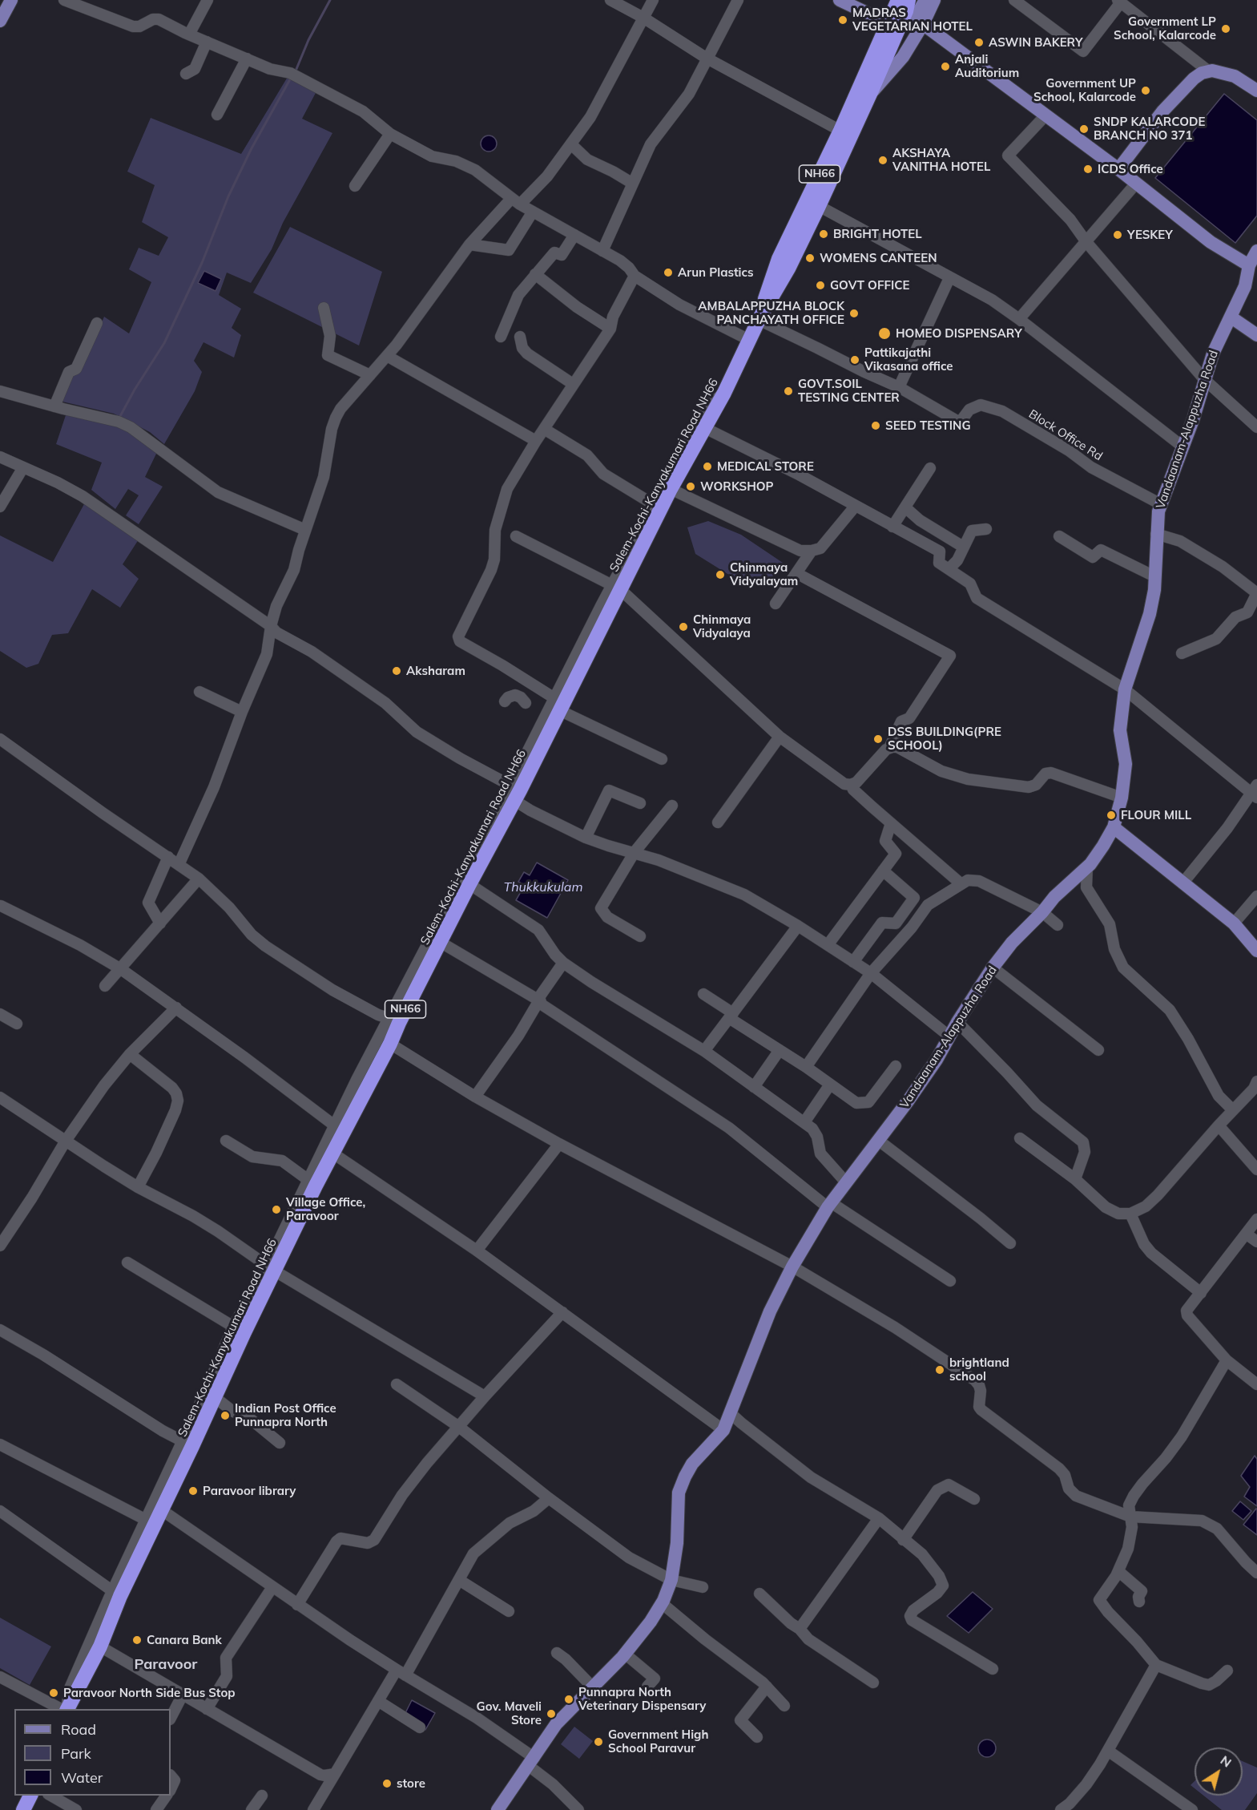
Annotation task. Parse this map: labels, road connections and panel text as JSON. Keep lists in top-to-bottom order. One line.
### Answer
{"streets":{"highway":["NH66","Salem-Kochi-Kanyakumari Road NH66"],"main road":["Vandaanam-Alappuzha Road"],"street":["Block Office Rd"]},"crossings":[["NH66","Salem-Kochi-Kanyakumari Road NH66"],["Vandaanam-Alappuzha Road","Block Office Rd"]],"districts":["Paravoor"],"water":["Thukkukulam"],"places":["MADRAS VEGETARIAN HOTEL","Government LP School, Kalarcode","ASWIN BAKERY","Anjali Auditorium","Government UP School, Kalarcode","SNDP KALARCODE BRANCH NO 371","AKSHAYA VANITHA HOTEL","ICDS Office","BRIGHT HOTEL","YESKEY","WOMENS CANTEEN","Arun Plastics","GOVT OFFICE","AMBALAPPUZHA BLOCK PANCHAYATH OFFICE","HOMEO DISPENSARY","Pattikajathi Vikasana office","GOVT.SOIL TESTING CENTER","SEED TESTING","MEDICAL STORE","WORKSHOP","Chinmaya Vidyalayam","Chinmaya Vidyalaya","Aksharam","DSS BUILDING(PRE SCHOOL)","FLOUR MILL","Village Office, Paravoor","brightland school","Indian Post Office Punnapra North","Paravoor library","Canara Bank","Paravoor North Side Bus Stop","Punnapra North Veterinary Dispensary","Gov. Maveli Store","Government High School Paravur","store"],"legend":["Road","Park","Water"],"north":"top right"}
